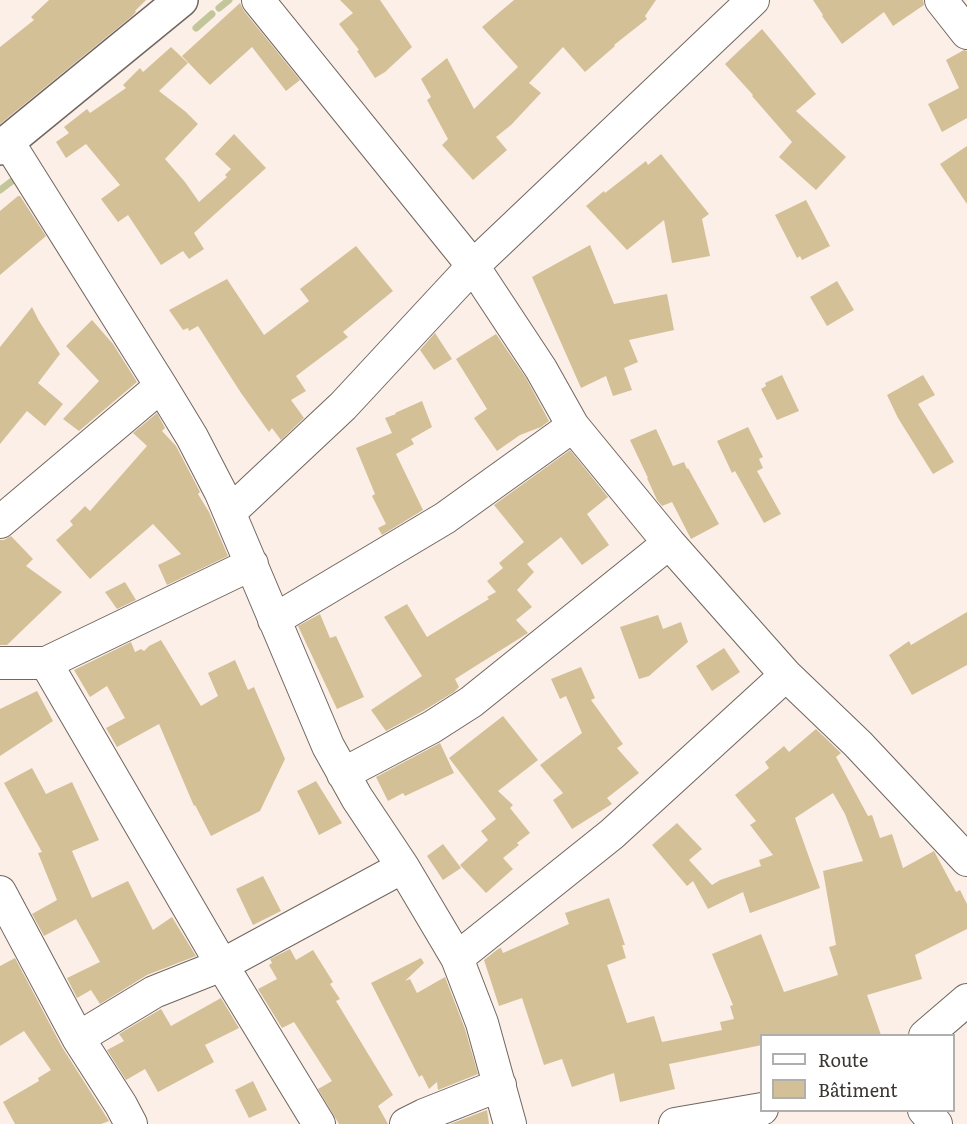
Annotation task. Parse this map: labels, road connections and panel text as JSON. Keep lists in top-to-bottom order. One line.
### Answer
{"legend":["Route","Bâtiment"]}
